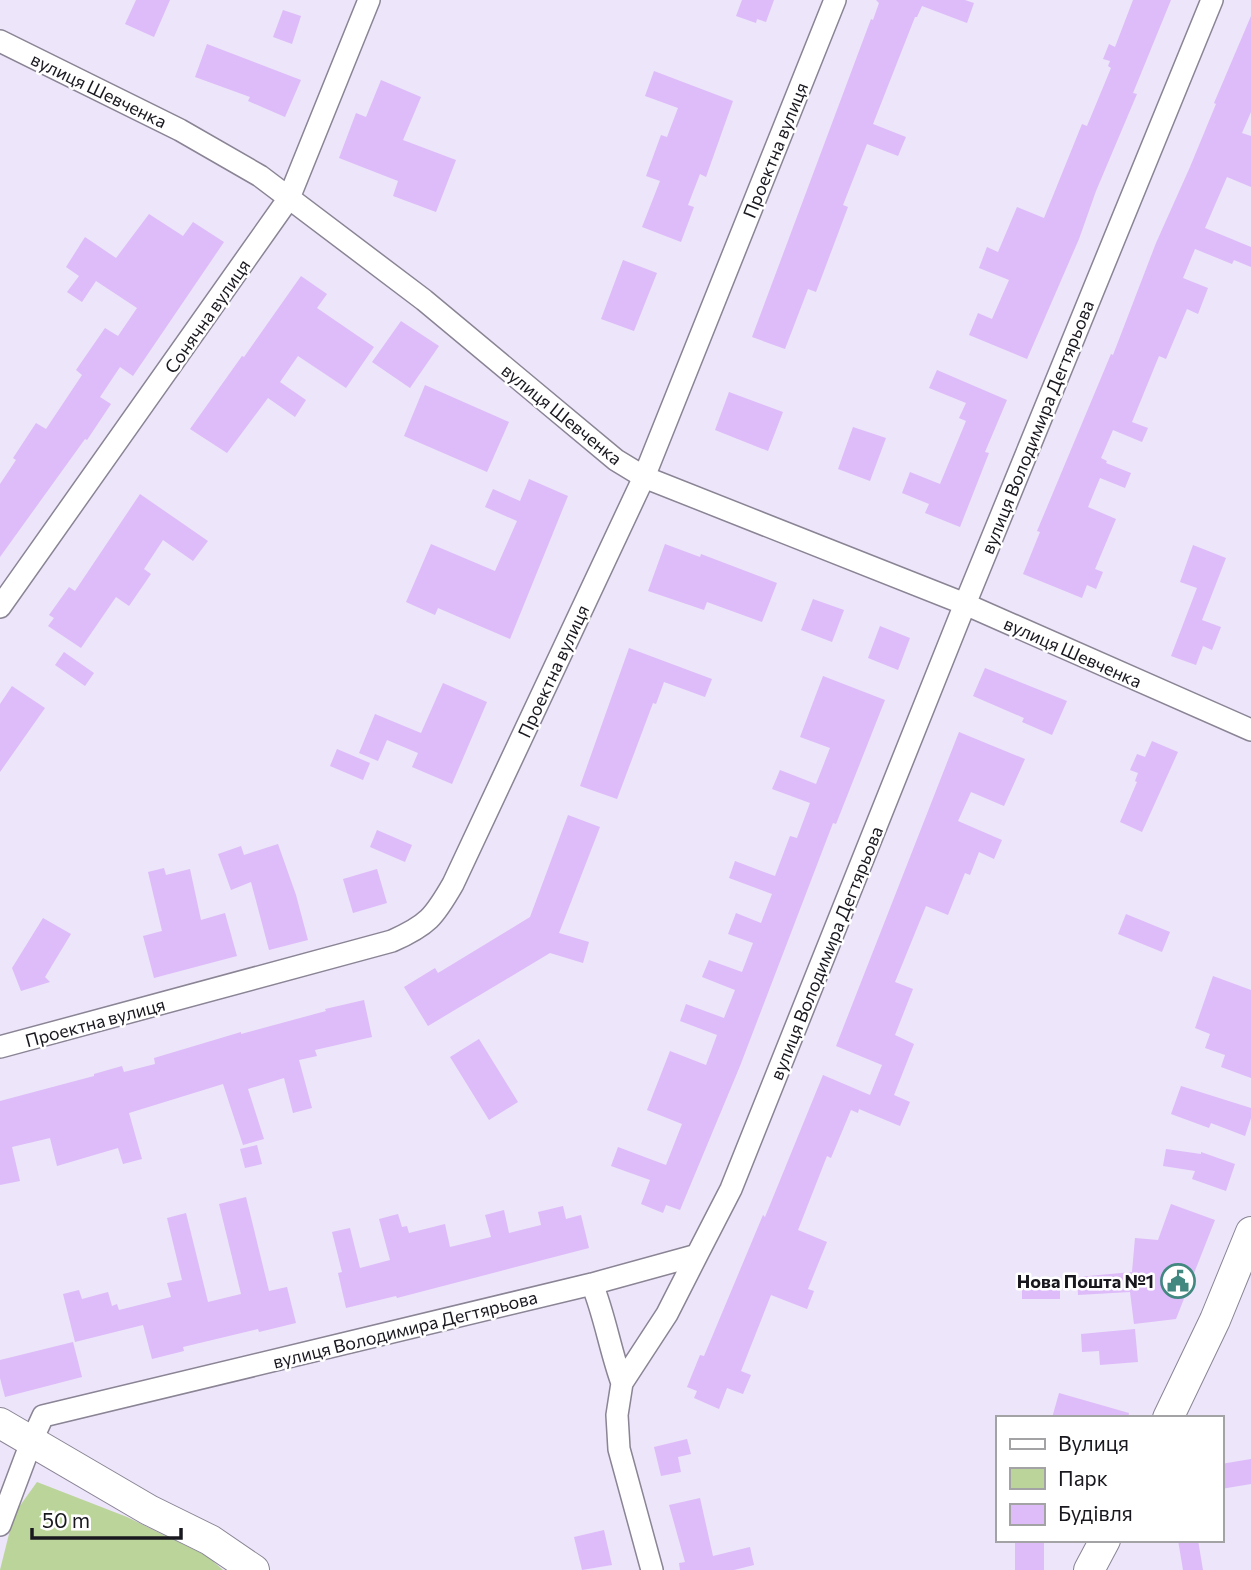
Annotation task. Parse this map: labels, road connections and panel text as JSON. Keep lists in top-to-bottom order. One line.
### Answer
{"streets":{"street":["вулиця Шевченка","Проектна вулиця","Сонячна вулиця","вулиця Володимира Дегтярьова"]},"crossings":[["вулиця Шевченка","Проектна вулиця"],["вулиця Шевченка","Сонячна вулиця"],["вулиця Шевченка","вулиця Володимира Дегтярьова"]],"places":{"public building":["Нова Пошта №1"]},"legend":["Вулиця","Парк","Будівля"],"scale_bar":"50 m"}
